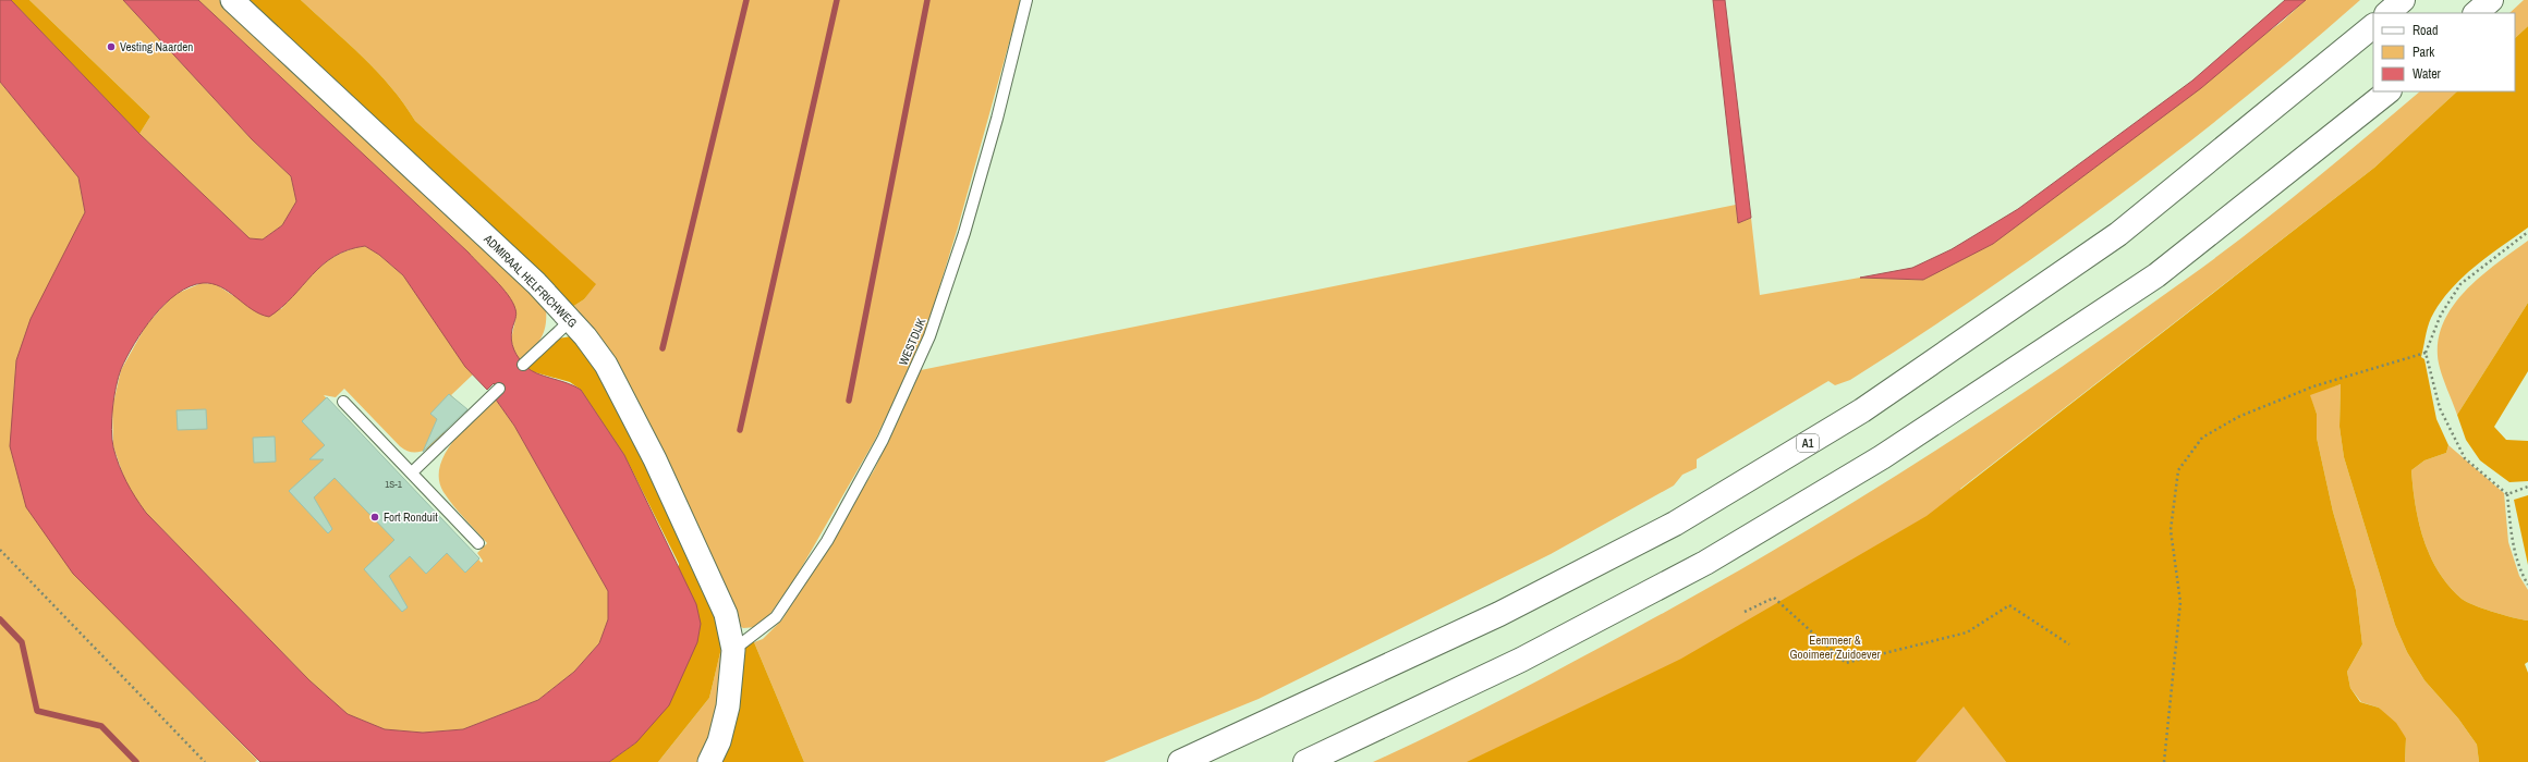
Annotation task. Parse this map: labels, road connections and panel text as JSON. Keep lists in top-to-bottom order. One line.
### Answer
{"streets":{"highway":["A1"],"street":["ADMIRAAL HELFRICHWEG"],"lane":["WESTDIJK"]},"crossings":[["ADMIRAAL HELFRICHWEG","WESTDIJK"]],"parks":["Eemmeer & Gooimeer Zuidoever"],"places":["Vesting Naarden","Fort Ronduit"],"house_numbers":["1S-1"],"legend":["Road","Park","Water"]}
